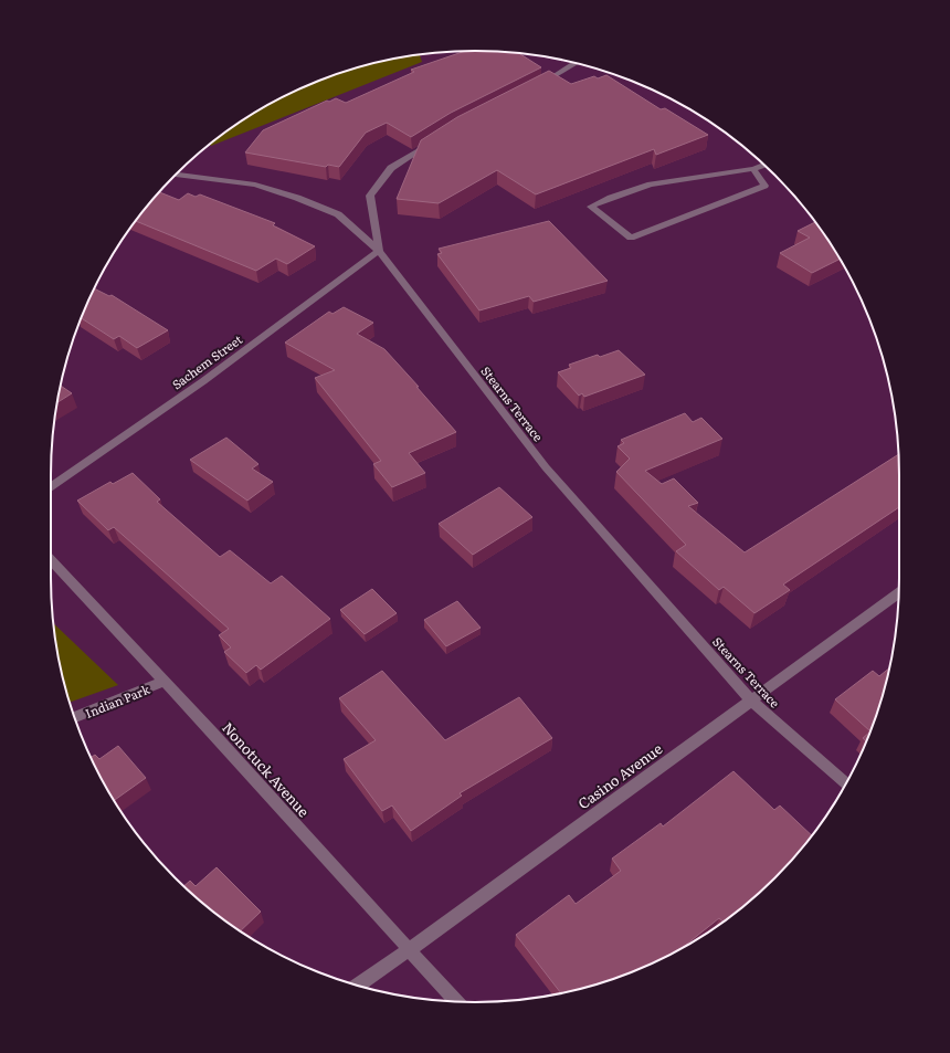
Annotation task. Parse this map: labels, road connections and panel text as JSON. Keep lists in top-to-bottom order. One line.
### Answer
{"streets":{"street":["Sachem Street","Stearns Terrace","Indian Park","Nonotuck Avenue","Casino Avenue"]},"crossings":[["Sachem Street","Stearns Terrace"],["Stearns Terrace","Casino Avenue"],["Indian Park","Nonotuck Avenue"],["Nonotuck Avenue","Casino Avenue"]]}
